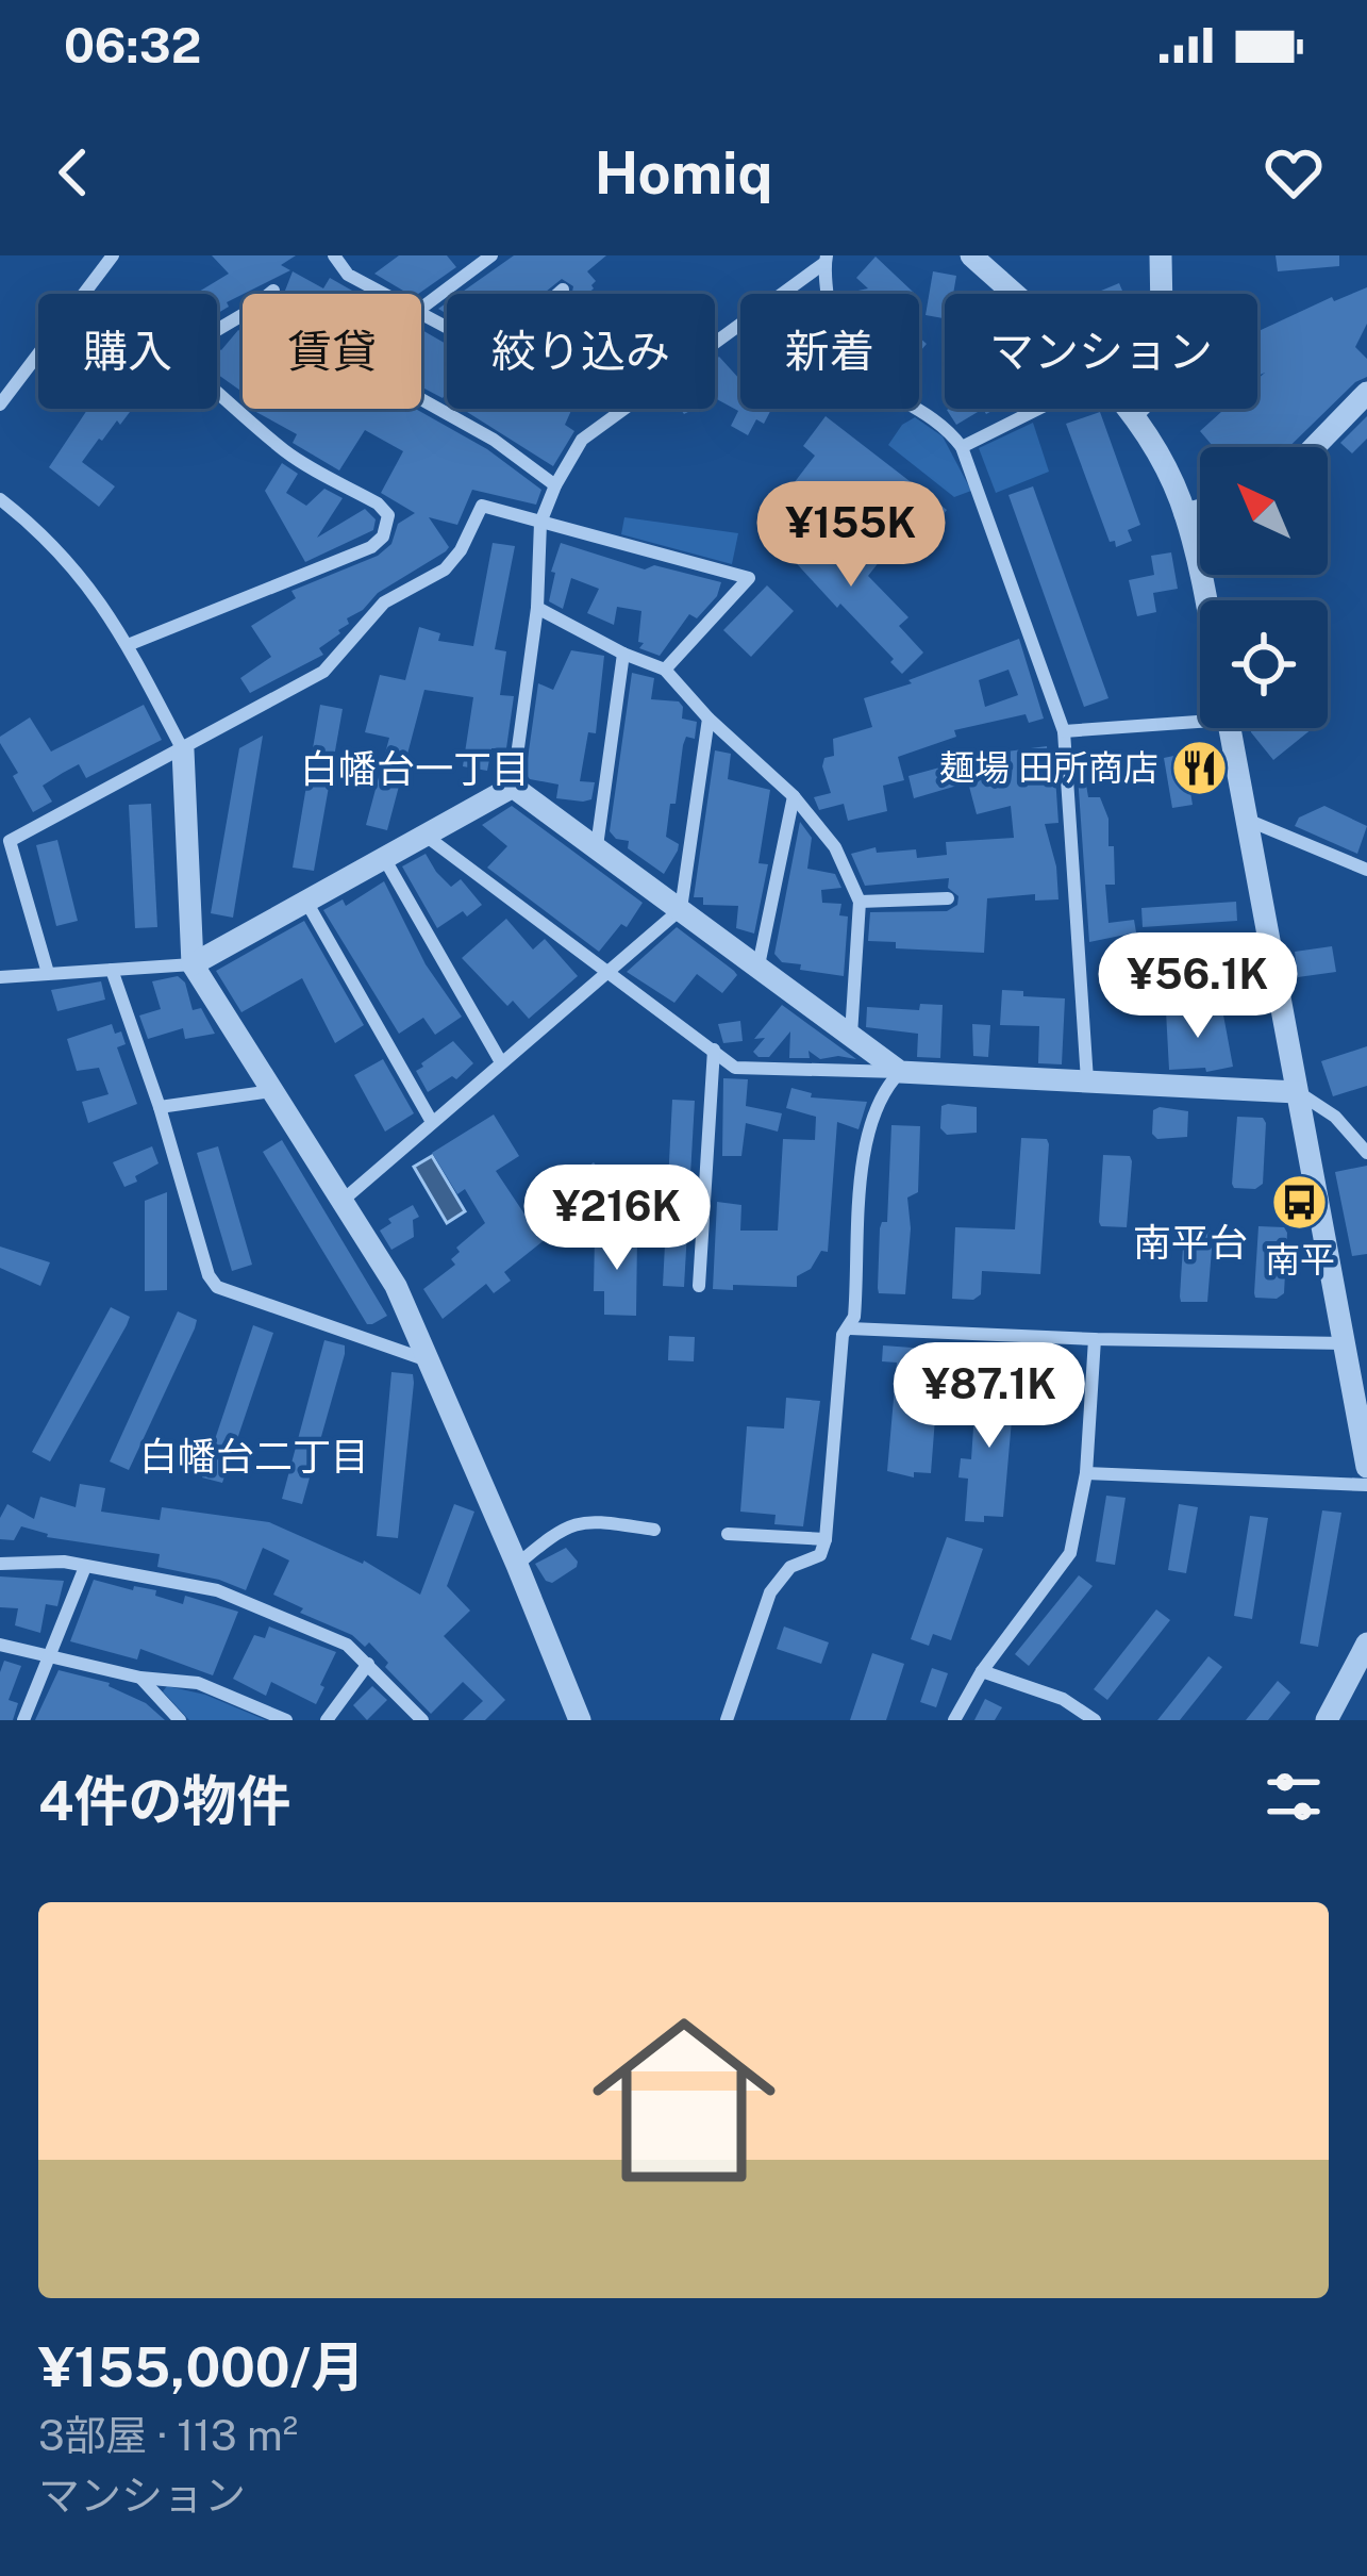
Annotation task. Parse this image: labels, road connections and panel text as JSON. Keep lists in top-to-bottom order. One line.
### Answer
{"districts":["白幡台一丁目","南平台","白幡台二丁目"],"places":{"restaurant":["麺場 田所商店"],"bus stop":["南平"]},"north":"top left","page":{"status":"06:32","header":"Homiq","chip":["購入","賃貸","絞り込み","新着","マンション"],"price":["¥155K","¥56.1K","¥216K","¥87.1K"],"heading":"4件の物件","list":[{"name":"¥155,000/月","note":"3部屋 · 113 m² · マンション"}]}}
